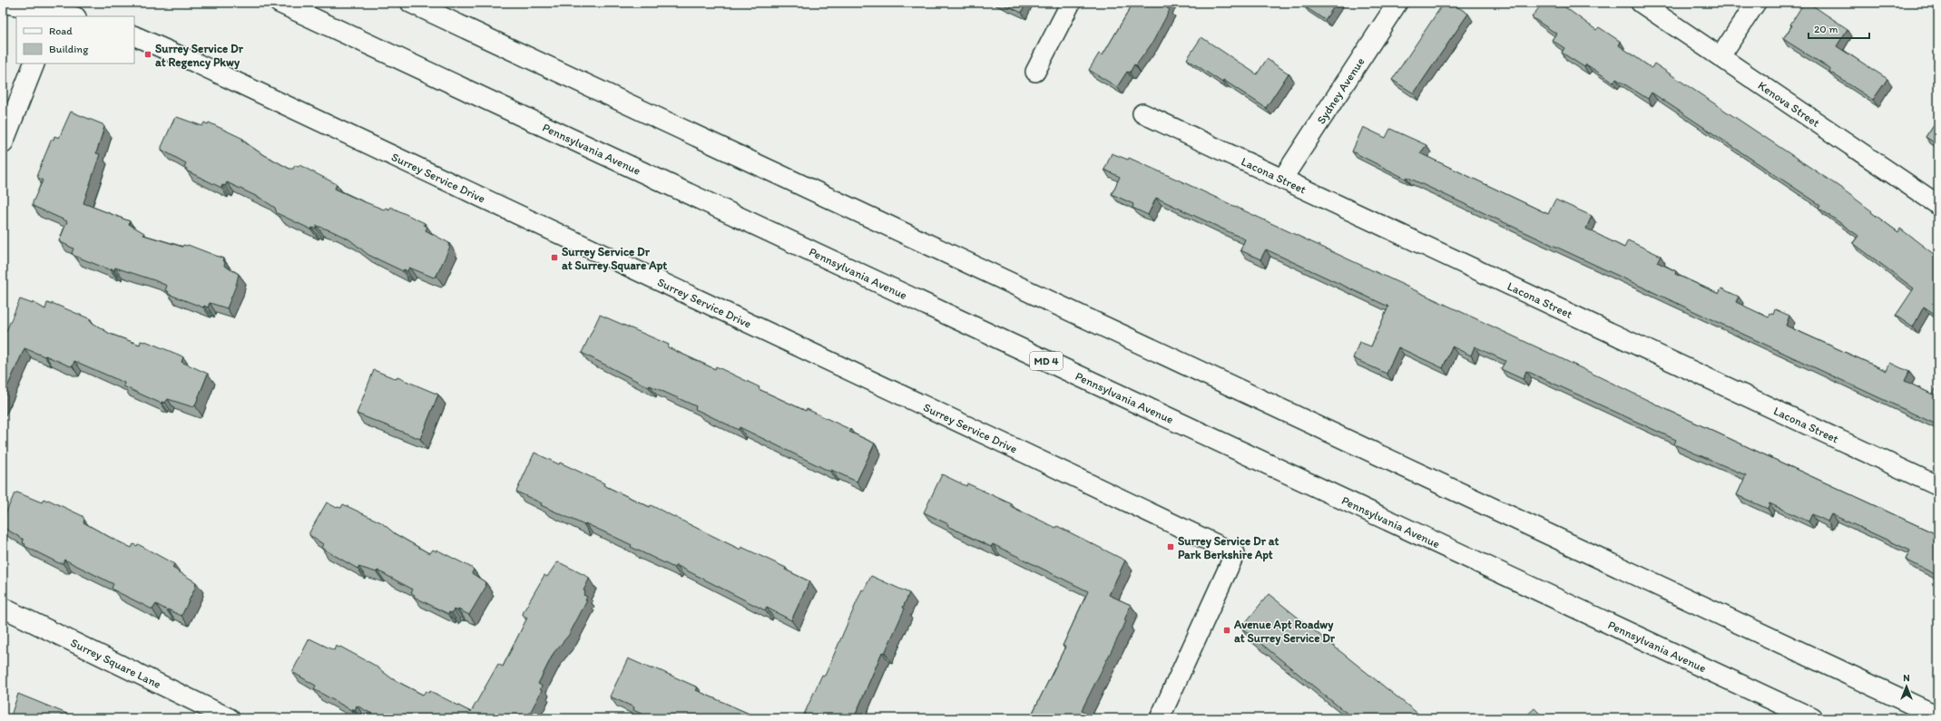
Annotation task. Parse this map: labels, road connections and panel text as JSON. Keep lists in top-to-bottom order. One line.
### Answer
{"streets":{"main road":["Pennsylvania Avenue","MD 4"],"street":["Sydney Avenue","Kenova Street","Lacona Street","Surrey Service Drive","Surrey Square Lane"]},"crossings":[["Sydney Avenue","Lacona Street"]],"places":{"transit":["Surrey Service Dr at Regency Pkwy","Surrey Service Dr at Surrey Square Apt","Surrey Service Dr at Park Berkshire Apt","Avenue Apt Roadwy at Surrey Service Dr"]},"legend":["Road","Building"],"scale_bar":"20 m","north":"top"}
